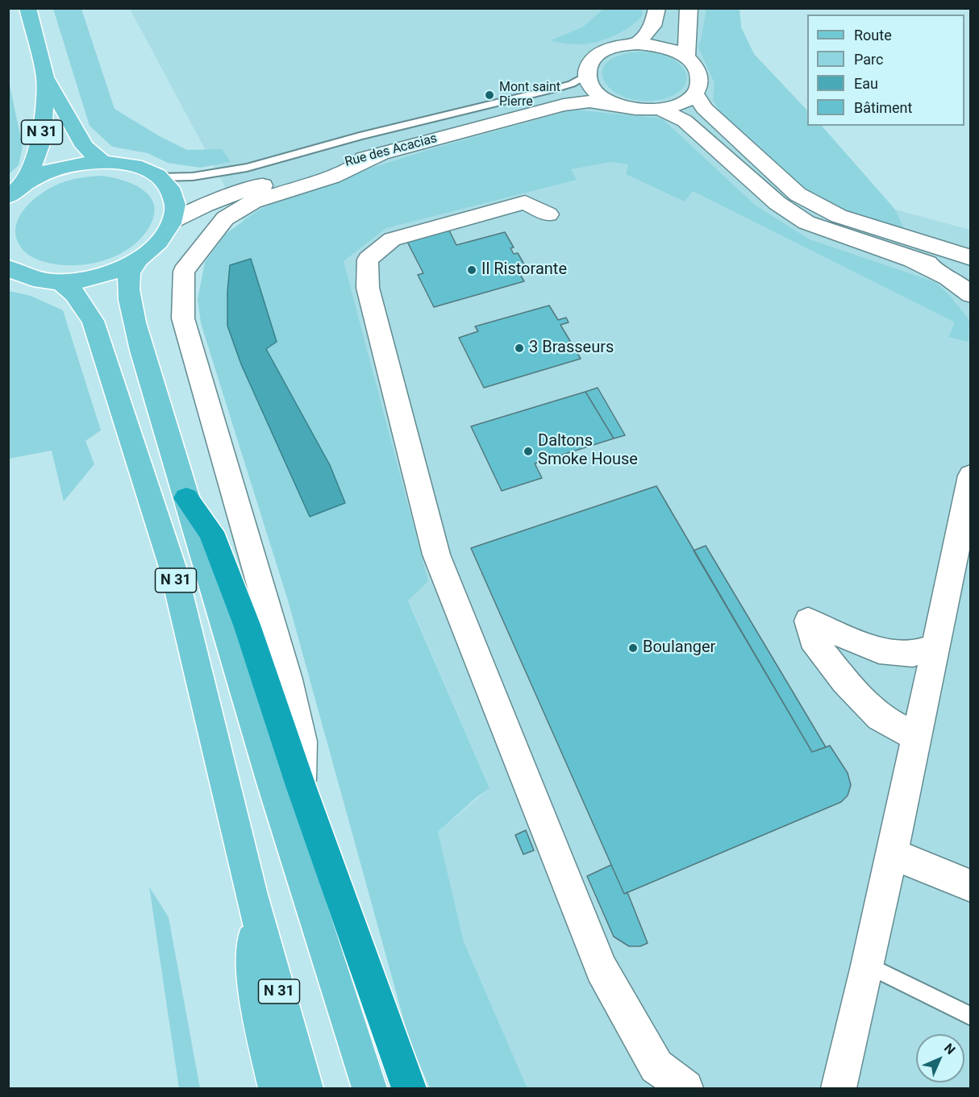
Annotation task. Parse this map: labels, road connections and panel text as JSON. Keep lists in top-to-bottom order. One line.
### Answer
{"streets":{"main road":["N 31"],"street":["Rue des Acacias"]},"places":["Mont saint Pierre","Il Ristorante","3 Brasseurs","Daltons Smoke House","Boulanger"],"legend":["Route","Parc","Eau","Bâtiment"],"north":"top right"}
